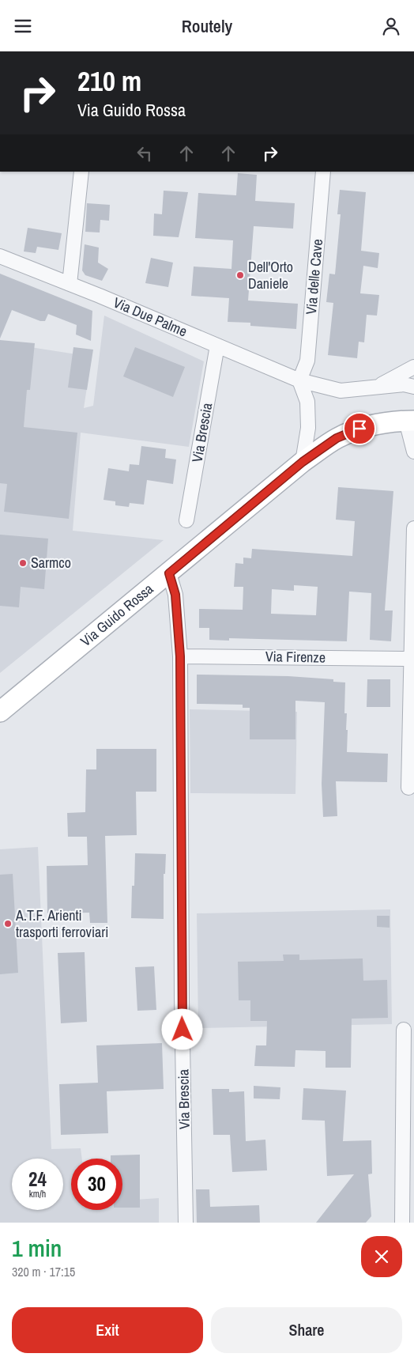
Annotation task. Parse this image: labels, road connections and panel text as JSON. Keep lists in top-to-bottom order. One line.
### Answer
{"streets":{"street":["Via delle Cave","Via Due Palme","Via Brescia","Via Guido Rossa","Via Firenze"]},"crossings":[["Via delle Cave","Via Due Palme"],["Via Due Palme","Via Brescia"],["Via Brescia","Via Guido Rossa"],["Via Brescia","Via Firenze"]],"places":["Dell'Orto Daniele","Sarmco","A.T.F. Arienti trasporti ferroviari"],"page":{"header":"Routely","turn":["210 m","Via Guido Rossa"],"speed":"24 km/h","limit":"30","heading":["1 min","320 m · 17:15"],"buttons":["Exit","Share"]}}
